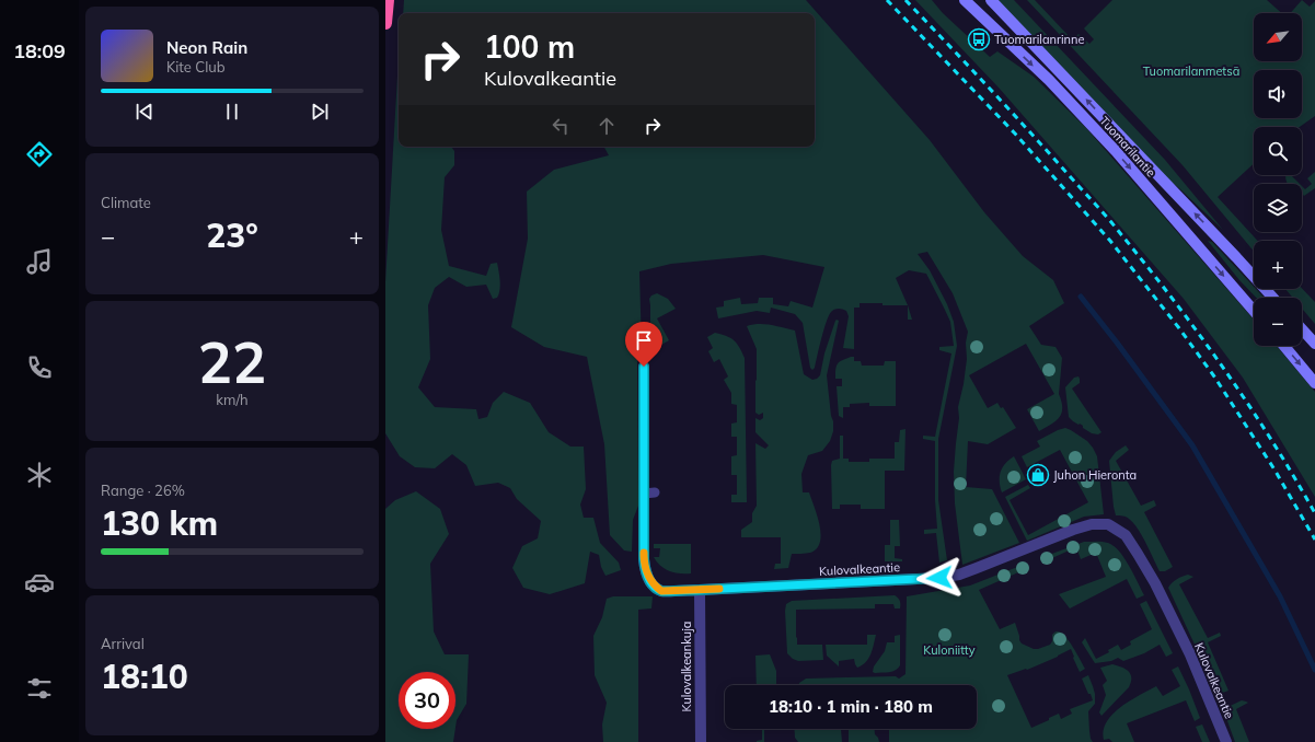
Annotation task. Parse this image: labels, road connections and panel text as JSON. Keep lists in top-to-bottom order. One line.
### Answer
{"streets":{"main road":["Tuomarilantie"],"street":["Kulovalkeantie","Kulovalkeankuja"]},"crossings":[["Kulovalkeantie","Kulovalkeankuja"]],"parks":["Tuomarilanmetsä","Kuloniitty"],"places":{"bus stop":["Tuomarilanrinne"],"shop":["Juhon Hieronta"]},"north":"bottom left","page":{"tabs":"18:09","map_buttons":["+","−"],"turn":["100 m","Kulovalkeantie"],"song":["Neon Rain","Kite Club"],"tile":["Climate",["22","km/h"],["Range · 26%","130 km"],["Arrival","18:10"]],"heat":["−","23°","+"],"limit":"30","trip":"18:10 · 1 min · 180 m"}}
